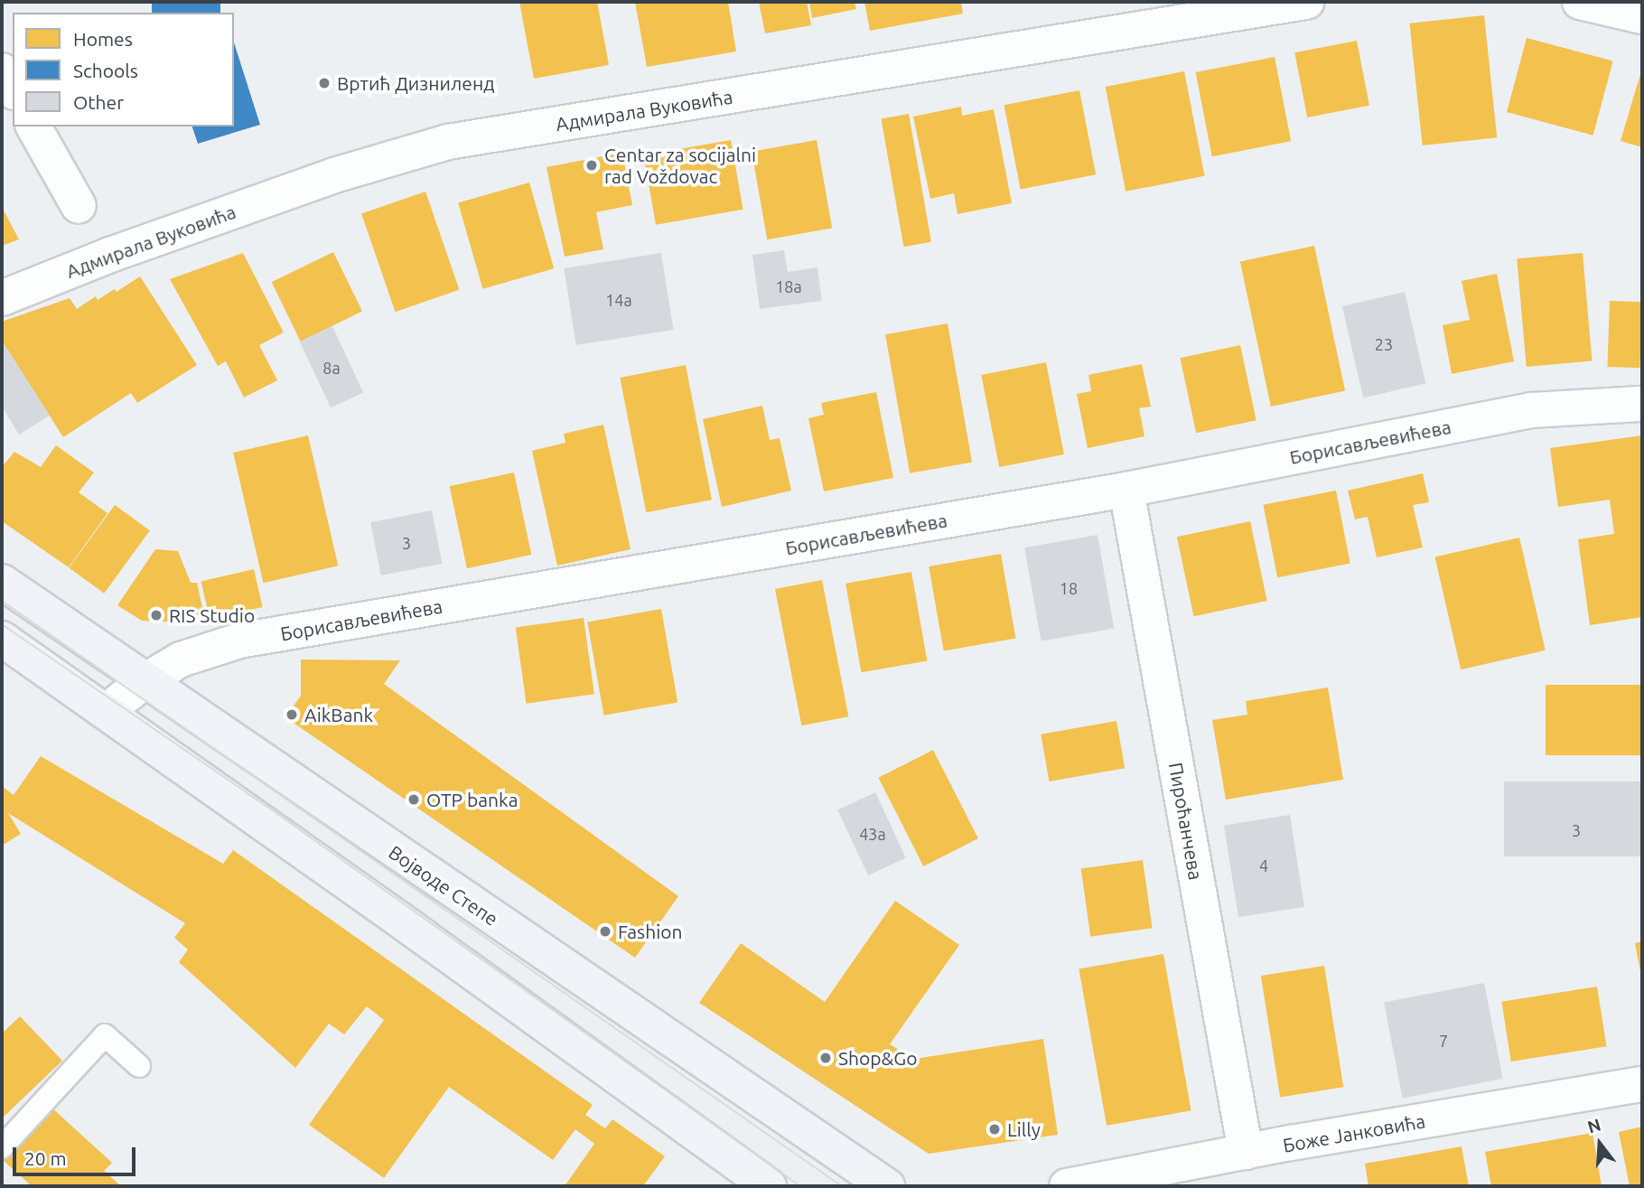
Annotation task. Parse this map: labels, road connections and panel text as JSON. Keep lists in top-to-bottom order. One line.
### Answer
{"streets":{"main road":["Војводе Степе"],"street":["Адмирала Вуковића","Борисављевићева","Пироћанчева","Боже Јанковића"]},"crossings":[["Борисављевићева","Пироћанчева"],["Борисављевићева","Војводе Степе"],["Пироћанчева","Боже Јанковића"]],"places":["Вртић Дизниленд","Centar za socijalni rad Voždovac","RIS Studio","AikBank","OTP banka","Fashion","Shop&Go","Lilly"],"house_numbers":["18a","14a","23","8a","3","18","3","43a","4","7"],"legend":["Homes","Schools","Other"],"scale_bar":"20 m","north":"top"}
